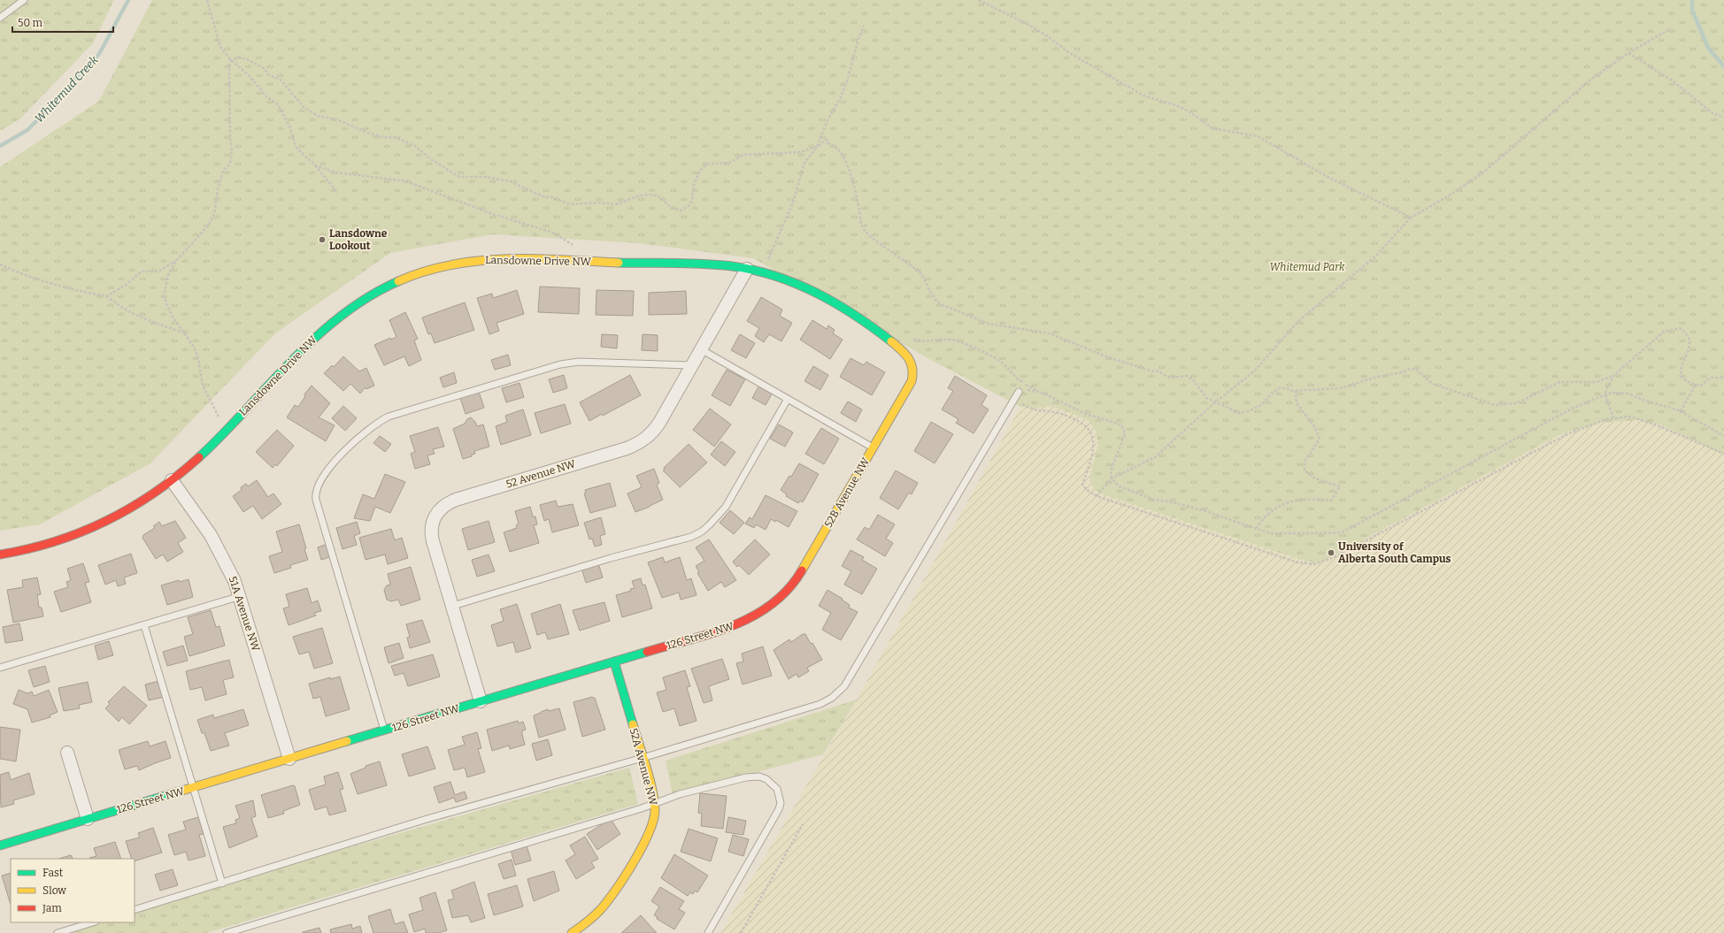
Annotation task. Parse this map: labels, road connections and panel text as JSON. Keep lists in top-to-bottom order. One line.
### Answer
{"streets":{"street":["Lansdowne Drive NW","52 Avenue NW","52B Avenue NW","51A Avenue NW","126 Street NW","52A Avenue NW"]},"crossings":[["Lansdowne Drive NW","52 Avenue NW"],["Lansdowne Drive NW","52B Avenue NW"],["Lansdowne Drive NW","51A Avenue NW"],["52 Avenue NW","126 Street NW"],["52B Avenue NW","126 Street NW"],["51A Avenue NW","126 Street NW"],["126 Street NW","52A Avenue NW"]],"water":["Whitemud Creek"],"parks":["Whitemud Park"],"places":["Lansdowne Lookout","University of Alberta South Campus"],"legend":["Fast","Slow","Jam"],"scale_bar":"50 m"}
